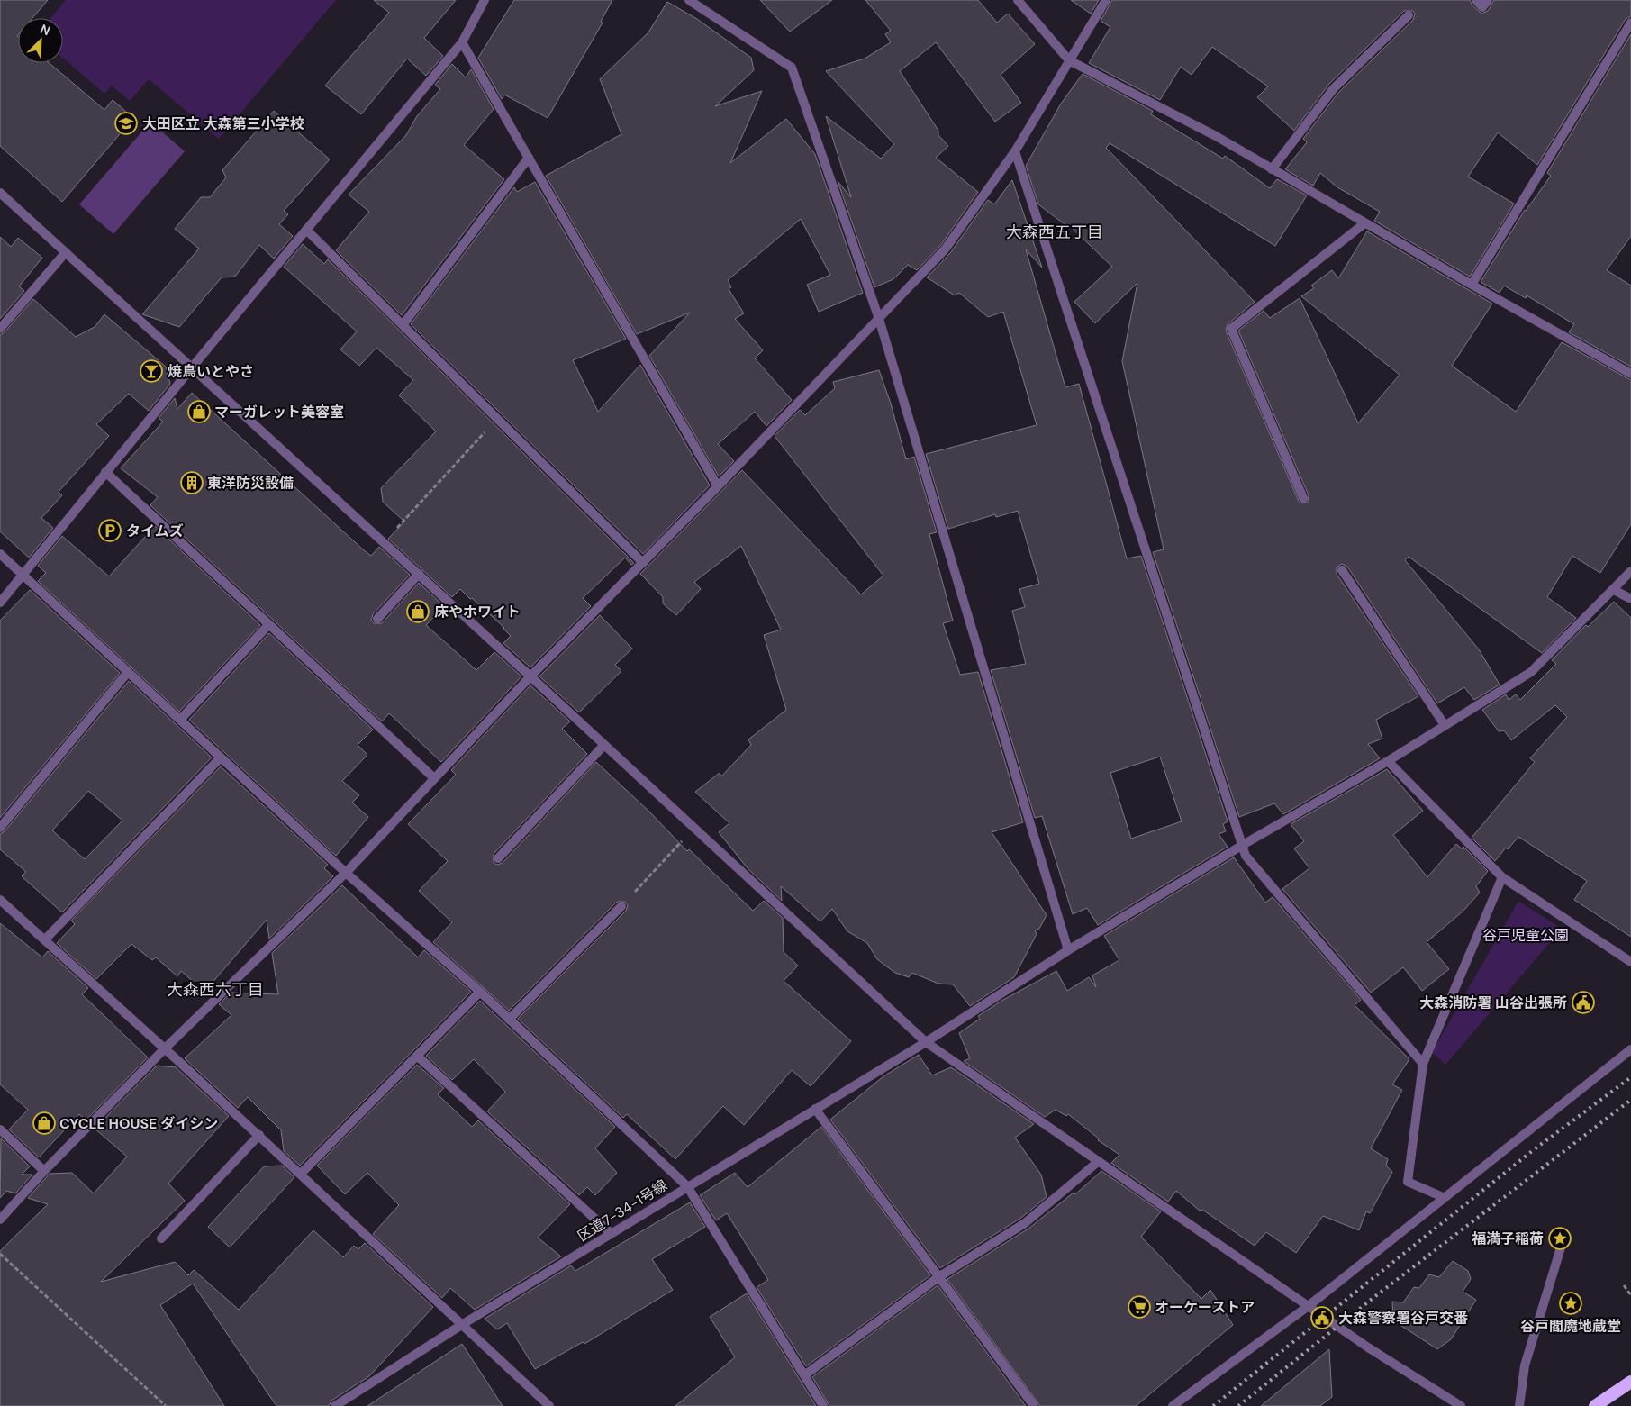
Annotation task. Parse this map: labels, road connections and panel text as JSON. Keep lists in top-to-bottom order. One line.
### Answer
{"streets":{"street":["区道7-34-1号線"]},"districts":["大森西五丁目","大森西六丁目"],"parks":["谷戸児童公園"],"places":{"school or university":["大田区立 大森第三小学校"],"bar":["焼鳥いとやさ"],"shop":["マーガレット美容室","床やホワイト","CYCLE HOUSE ダイシン"],"building":["東洋防災設備"],"parking":["タイムズ"],"public building":["大森消防署 山谷出張所","大森警察署谷戸交番"],"place":["福満子稲荷","谷戸閻魔地蔵堂"],"supermarket":["オーケーストア"]},"north":"top right"}
